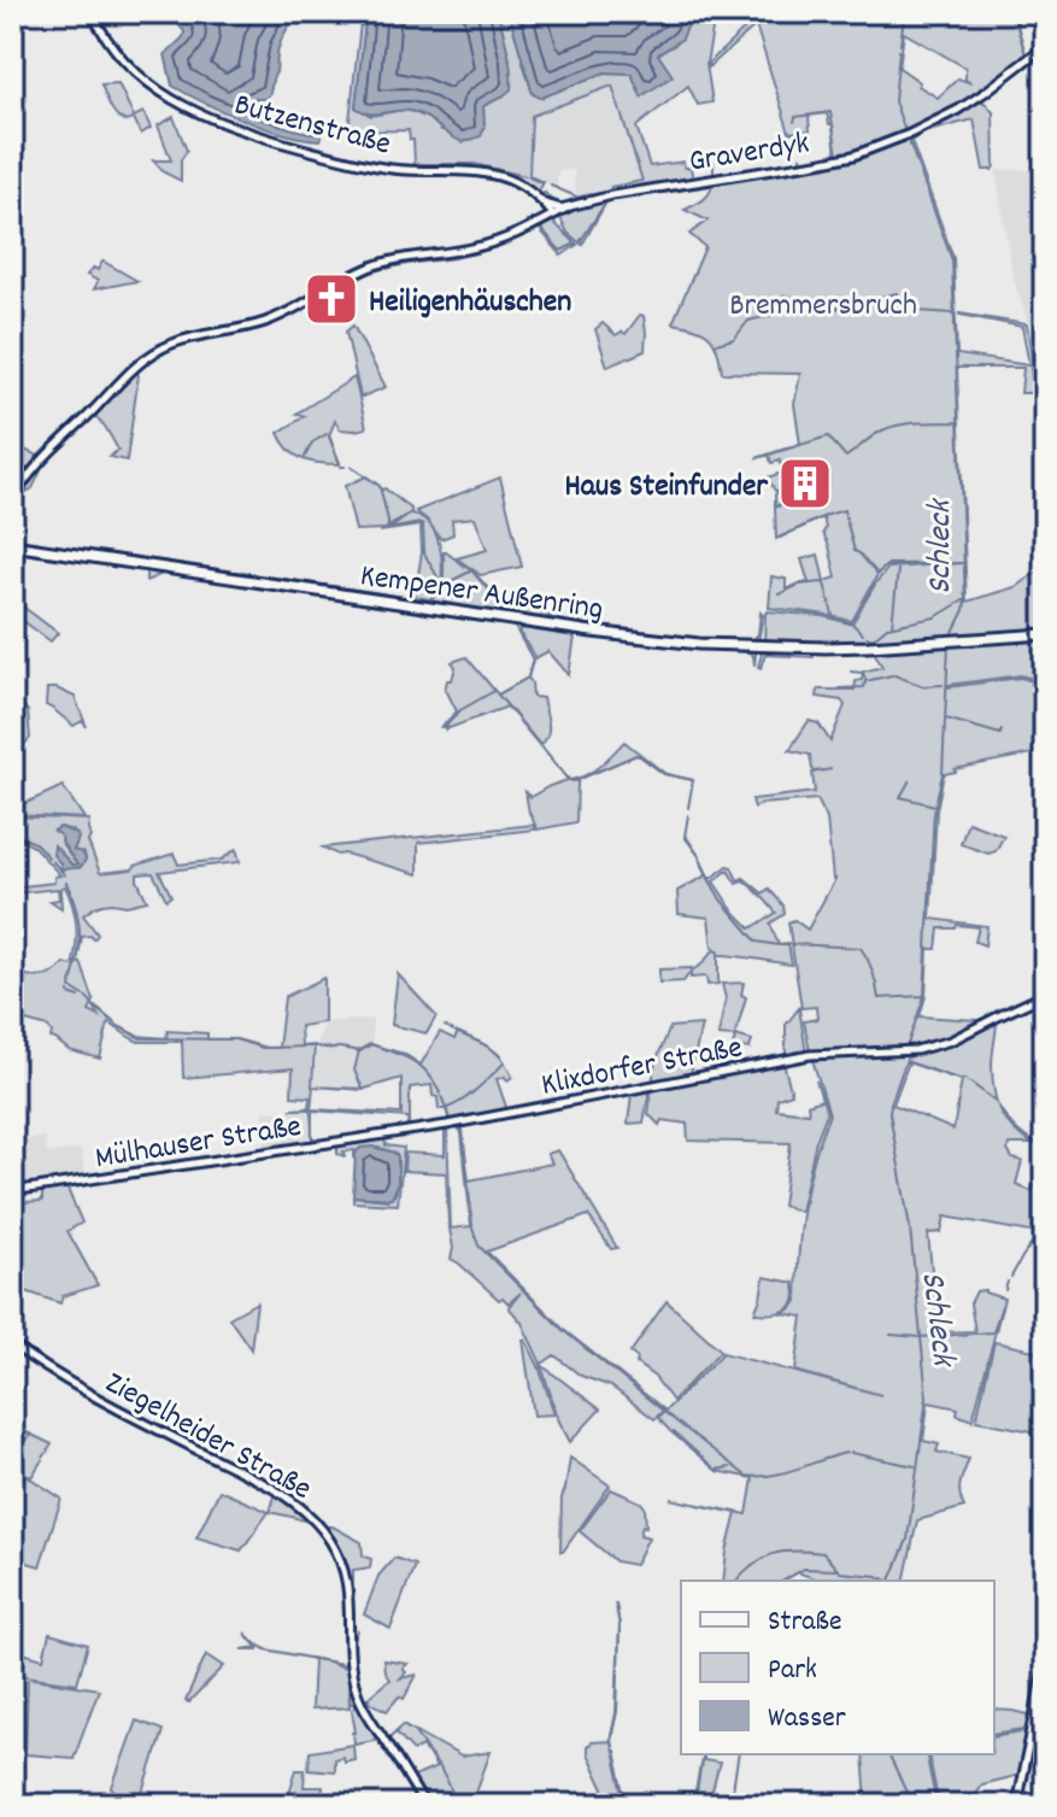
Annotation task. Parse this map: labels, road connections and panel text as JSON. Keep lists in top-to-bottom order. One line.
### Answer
{"streets":{"main road":["Kempener Außenring"],"street":["Butzenstraße","Graverdyk","Klixdorfer Straße","Mülhauser Straße","Ziegelheider Straße"]},"crossings":[["Klixdorfer Straße","Mülhauser Straße"]],"water":["Schleck"],"parks":["Bremmersbruch"],"places":{"church":["Heiligenhäuschen"],"building":["Haus Steinfunder"]},"legend":["Straße","Park","Wasser"]}
